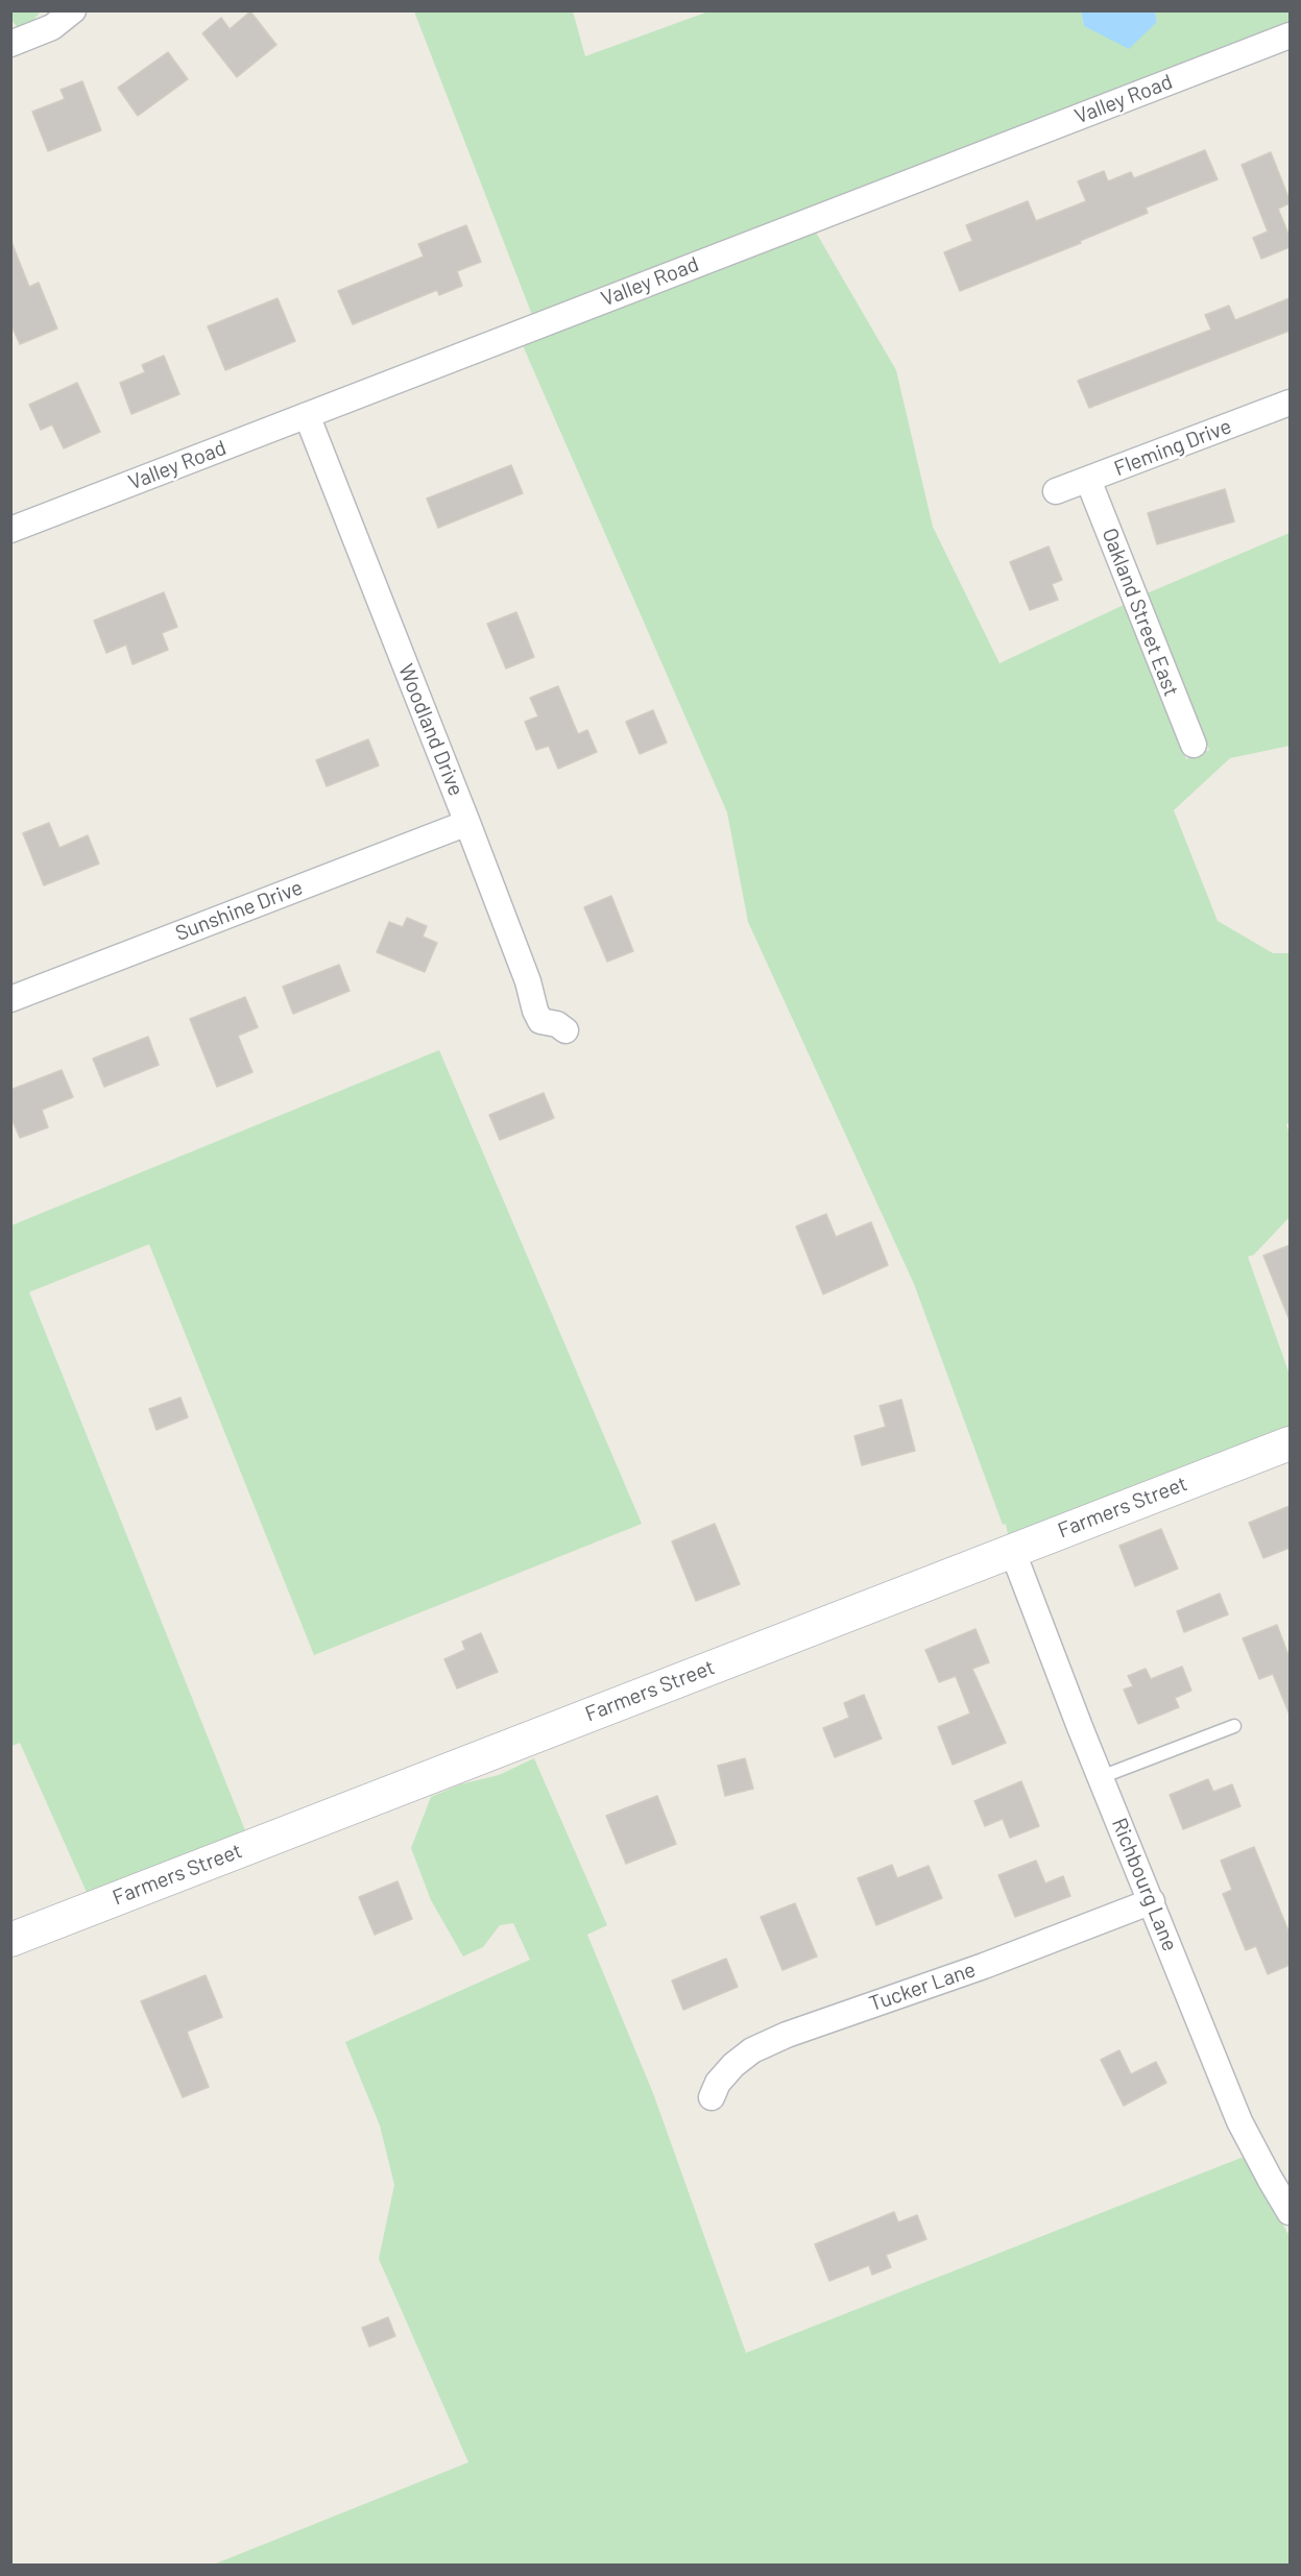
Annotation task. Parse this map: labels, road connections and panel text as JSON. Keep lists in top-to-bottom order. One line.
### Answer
{"streets":{"street":["Valley Road","Fleming Drive","Oakland Street East","Woodland Drive","Sunshine Drive","Farmers Street","Richbourg Lane","Tucker Lane"]},"crossings":[["Valley Road","Woodland Drive"],["Fleming Drive","Oakland Street East"],["Woodland Drive","Sunshine Drive"],["Farmers Street","Richbourg Lane"],["Richbourg Lane","Tucker Lane"]]}
